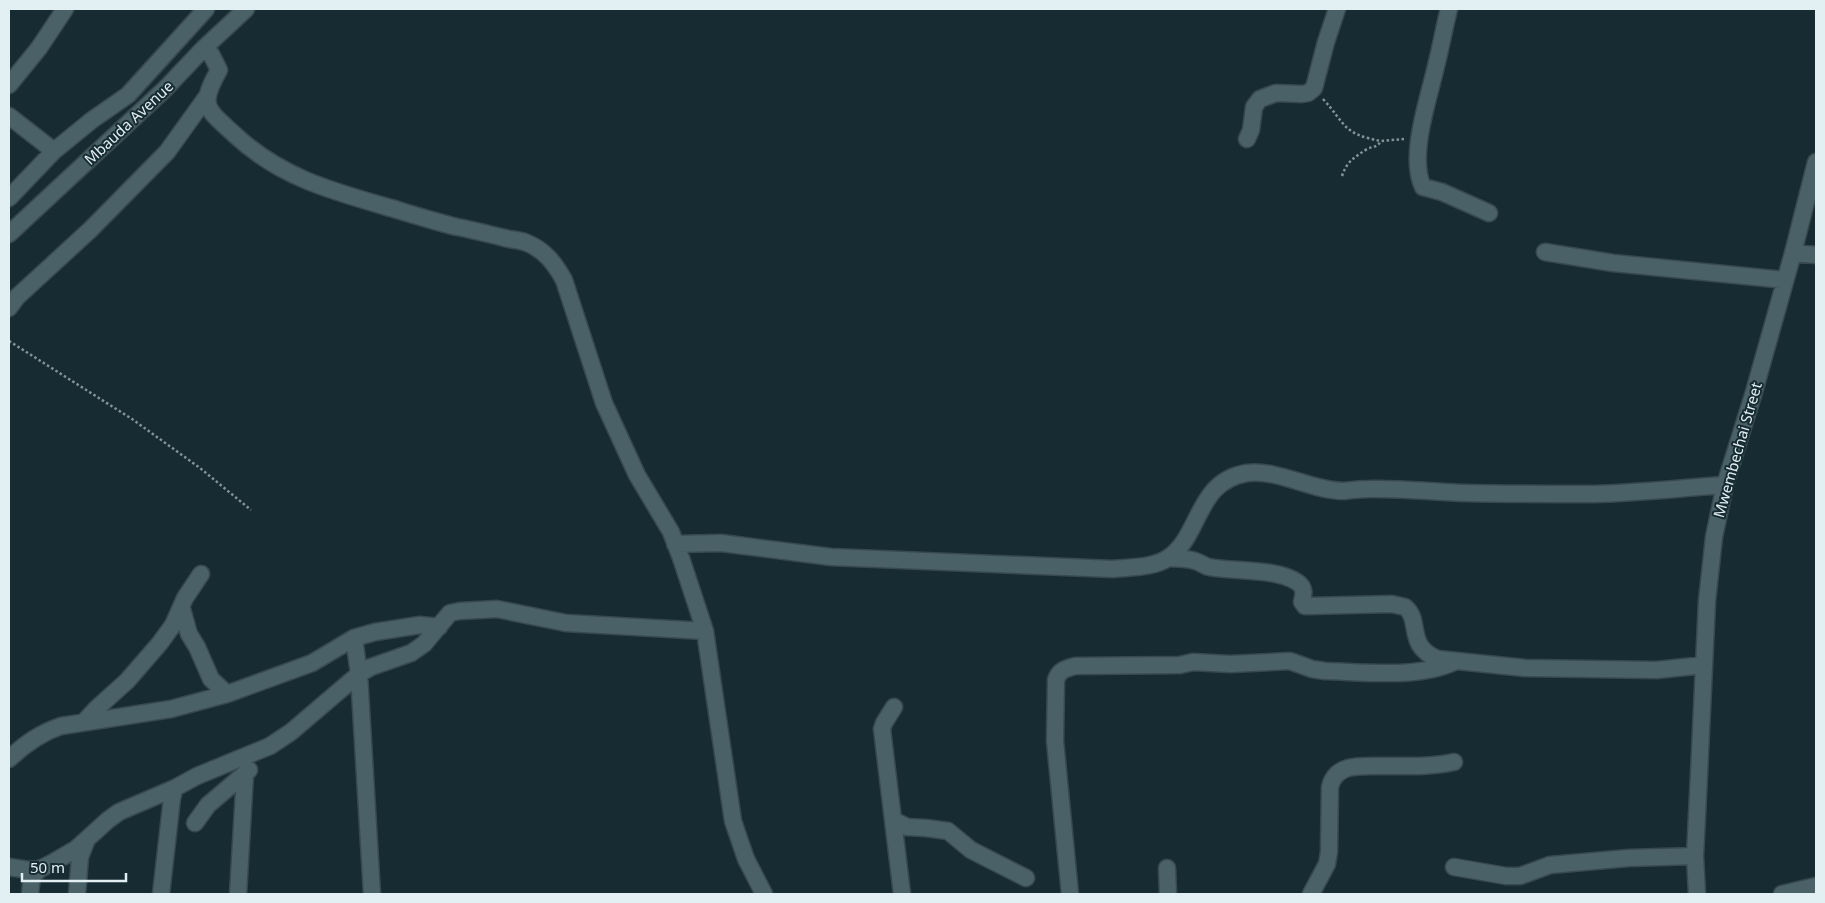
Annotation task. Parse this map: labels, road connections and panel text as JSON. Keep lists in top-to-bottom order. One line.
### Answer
{"streets":{"street":["Mbauda Avenue","Mwembechai Street"]},"scale_bar":"50 m"}
